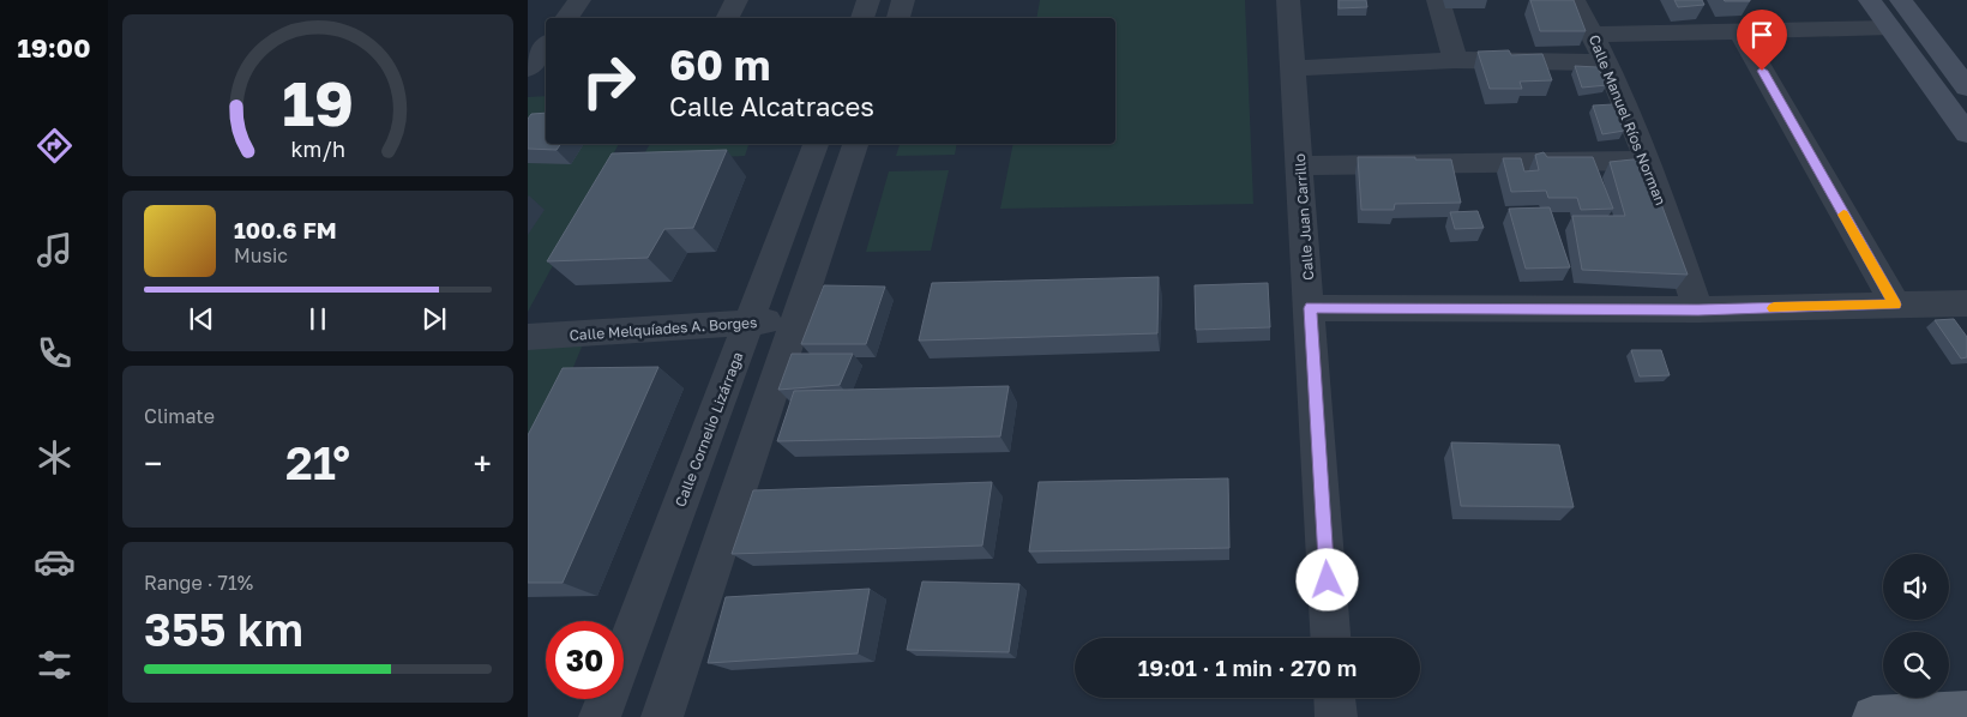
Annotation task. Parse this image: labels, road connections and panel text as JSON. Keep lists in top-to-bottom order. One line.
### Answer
{"streets":{"street":["Calle Manuel Ríos Norman","Calle Juan Carrillo","Calle Melquíades A. Borges","Calle Cornelio Lizárraga"]},"crossings":[["Calle Melquíades A. Borges","Calle Cornelio Lizárraga"]],"page":{"tabs":"19:00","turn":["60 m","Calle Alcatraces"],"song":["100.6 FM","Music"],"tile":["Climate",["Range · 71%","355 km"]],"heat":["−","21°","+"],"limit":"30","trip":"19:01 · 1 min · 270 m","gauge":["19","km/h"]}}
